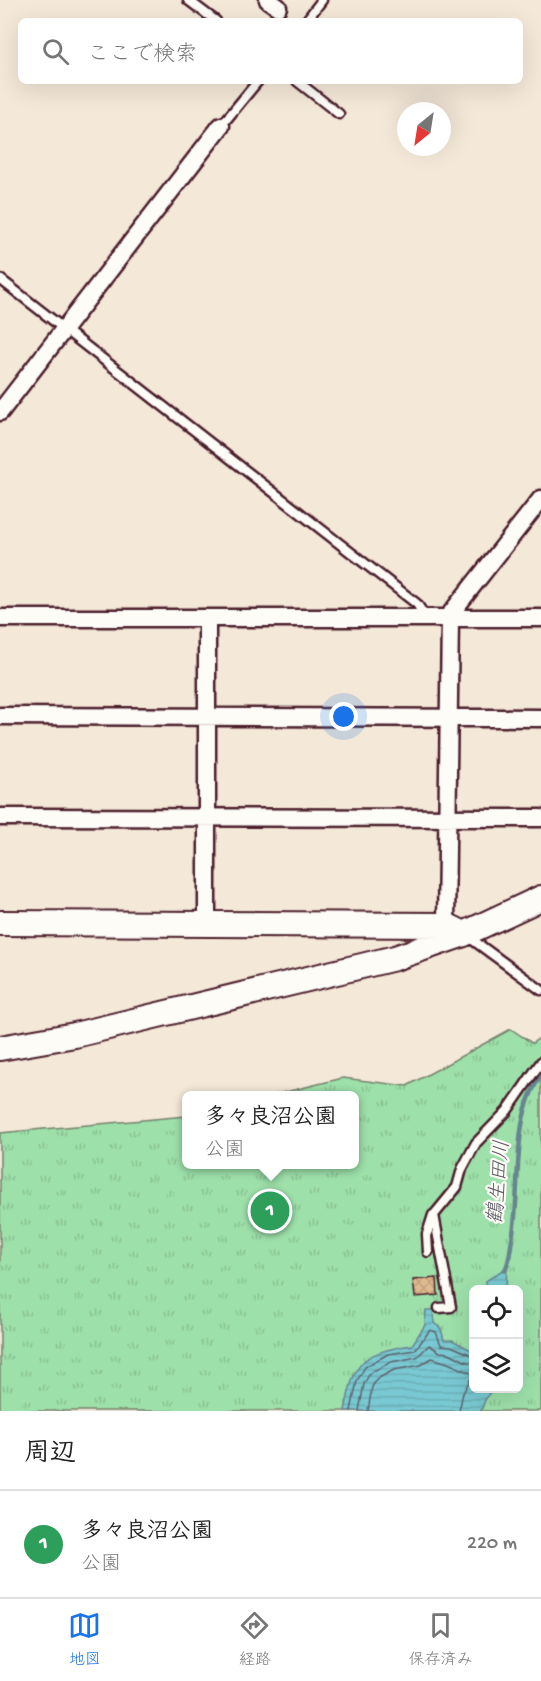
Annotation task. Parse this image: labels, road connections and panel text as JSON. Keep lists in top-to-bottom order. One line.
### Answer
{"water":["鶴生田川"],"north":"bottom left","page":{"search":"ここで検索","popup":["多々良沼公園","公園"],"pins":"1","heading":"周辺","list":[{"mark":"1","name":"多々良沼公園","note":"公園","value":"220 m"}],"nav":["地図","経路","保存済み"]}}
